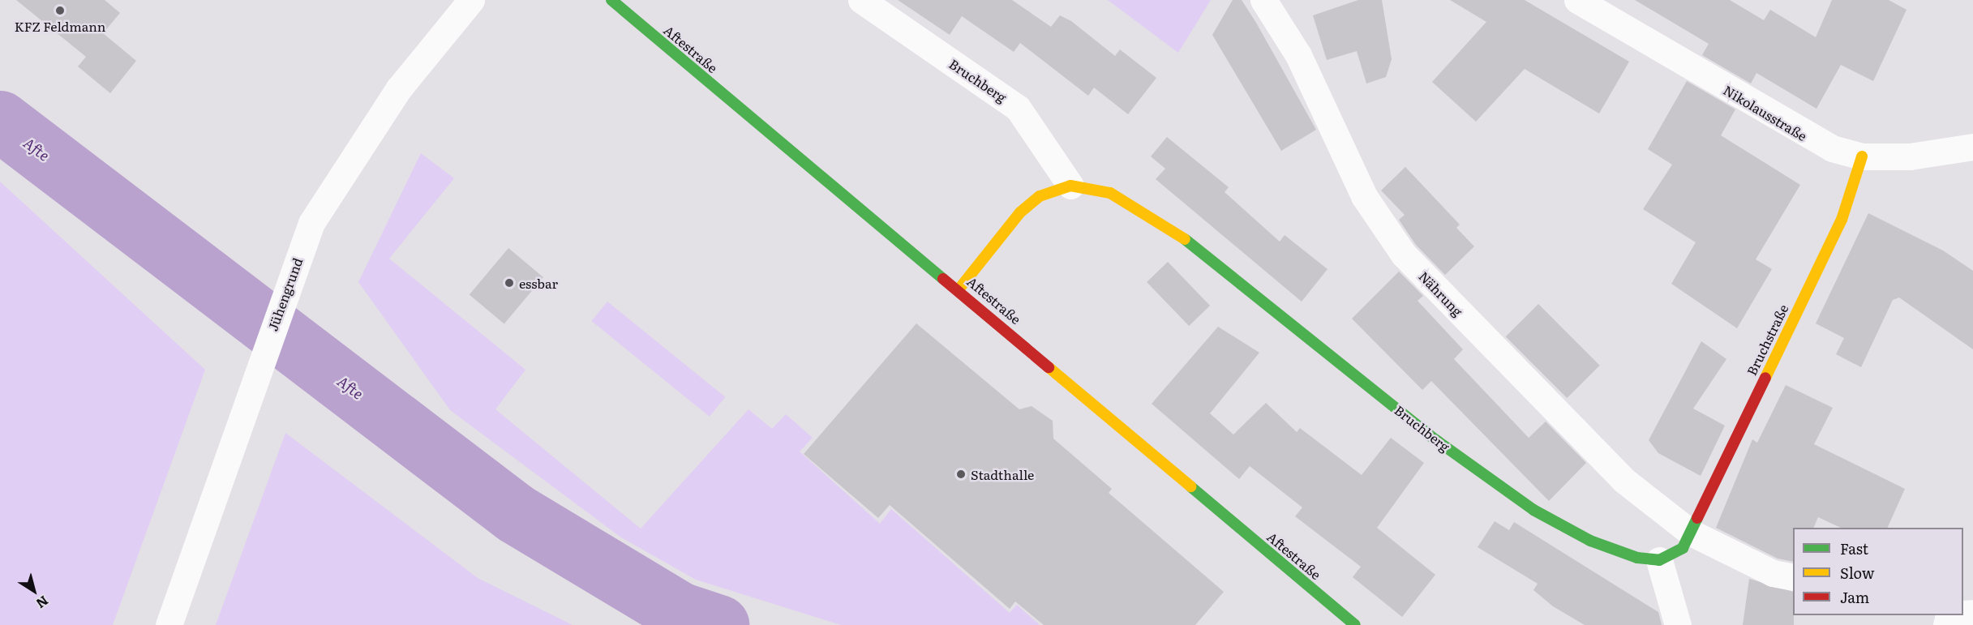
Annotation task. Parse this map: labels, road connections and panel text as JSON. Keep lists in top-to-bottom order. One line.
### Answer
{"streets":{"street":["Aftestraße","Bruchberg","Nikolausstraße","Nährung","Jühengrund","Bruchstraße"]},"crossings":[["Aftestraße","Bruchberg"],["Nikolausstraße","Bruchstraße"],["Nährung","Bruchstraße"]],"water":["Afte"],"places":["KFZ Feldmann","essbar","Stadthalle"],"legend":["Fast","Slow","Jam"],"north":"bottom right"}
